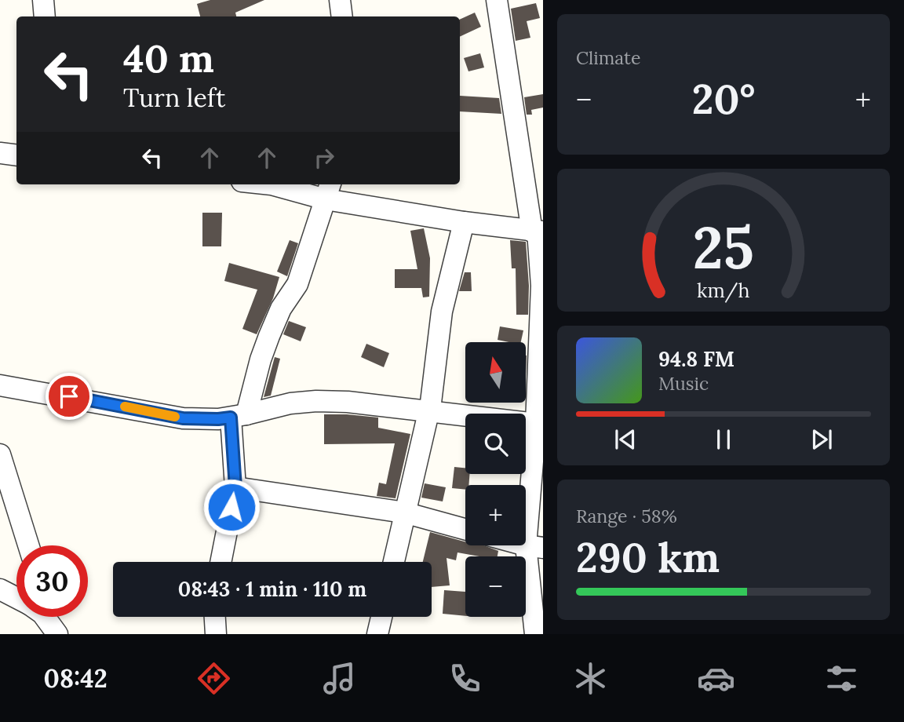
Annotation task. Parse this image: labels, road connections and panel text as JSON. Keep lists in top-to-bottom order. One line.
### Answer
{"north":"top","page":{"tile":["Climate",["Range · 58%","290 km"]],"turn":["40 m","Turn left"],"heat":["−","20°","+"],"song":["94.8 FM","Music"],"map_buttons":["+","−"],"limit":"30","trip":"08:43 · 1 min · 110 m","tabs":"08:42","gauge":["25","km/h"]}}
